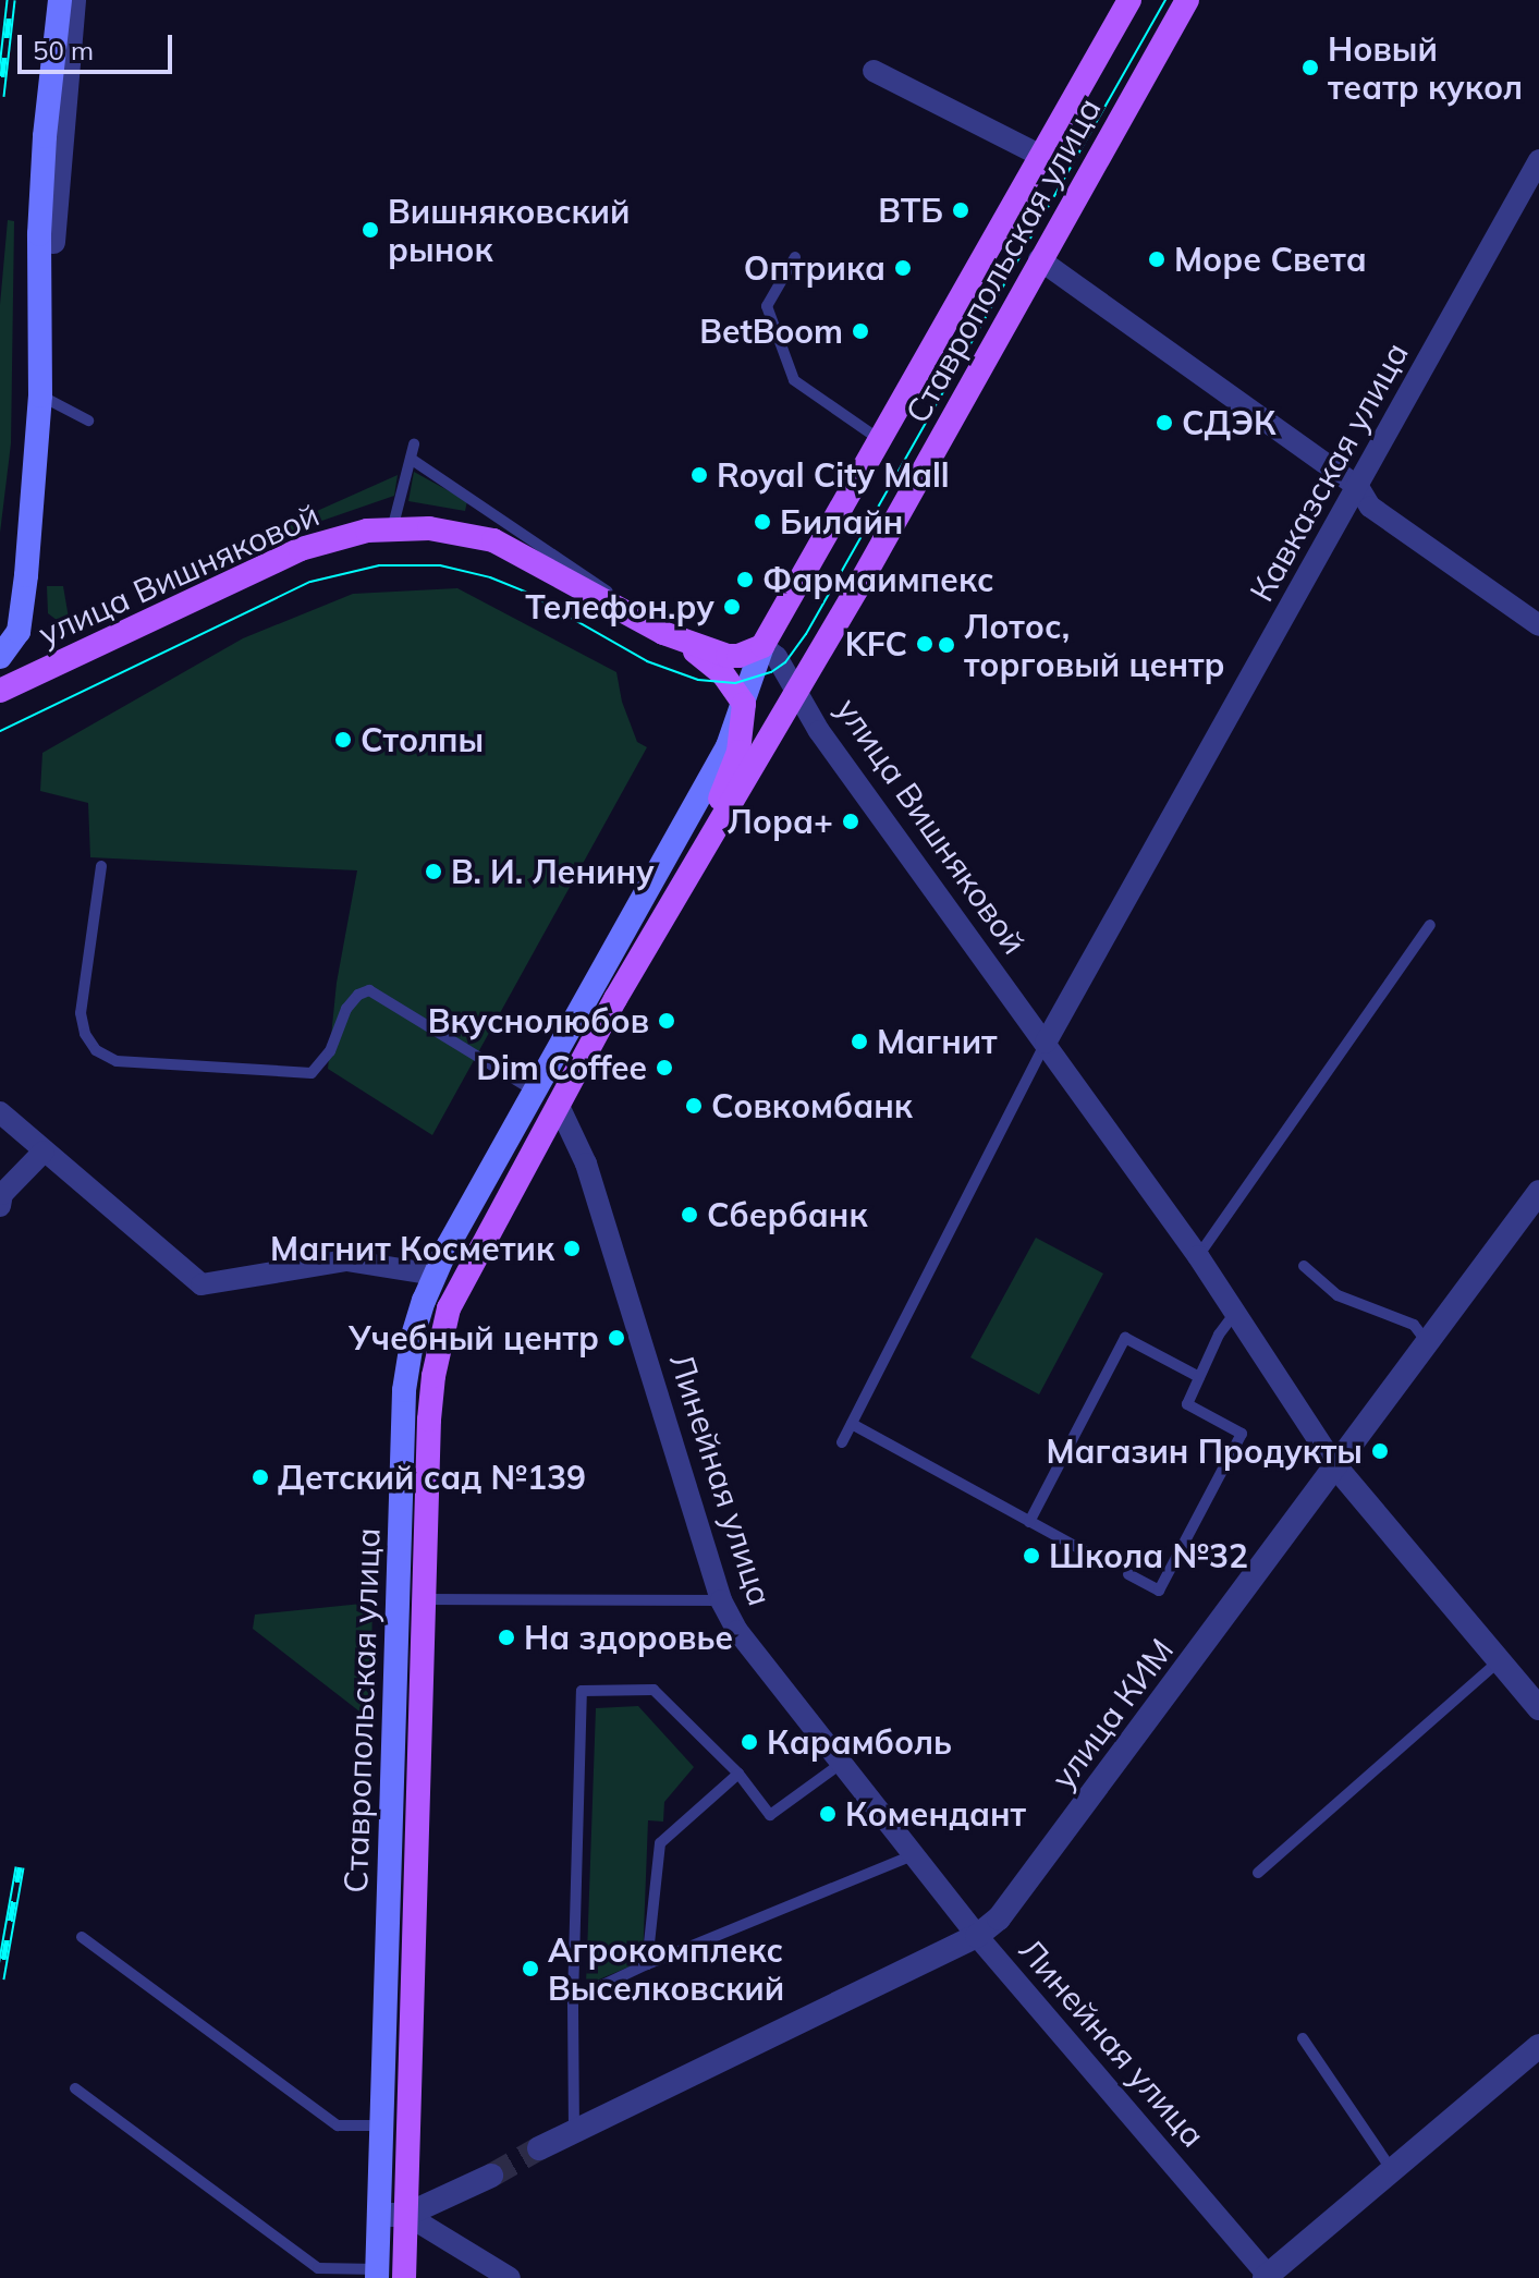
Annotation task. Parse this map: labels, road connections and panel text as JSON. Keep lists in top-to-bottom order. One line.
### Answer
{"streets":{"main road":["Ставропольская улица","улица Вишняковой"],"street":["Кавказская улица","Линейная улица","улица КИМ"]},"crossings":[["Ставропольская улица","улица Вишняковой"],["Ставропольская улица","Линейная улица"],["Кавказская улица","улица Вишняковой"],["улица Вишняковой","улица КИМ"],["Линейная улица","улица КИМ"]],"places":["Новый театр кукол","ВТБ","Вишняковский рынок","Море Света","Оптрика","BetBoom","СДЭК","Royal City Mall","Билайн","Фармаимпекс","Телефон.ру","KFC","Лотос, торговый центр","Столпы","Лора+","В. И. Ленину","Вкуснолюбов","Магнит","Dim Coffee","Совкомбанк","Сбербанк","Магнит Косметик","Учебный центр","Магазин Продукты","Детский сад №139","Школа №32","На здоровье","Карамболь","Комендант","Агрокомплекс Выселковский"],"scale_bar":"50 m"}
